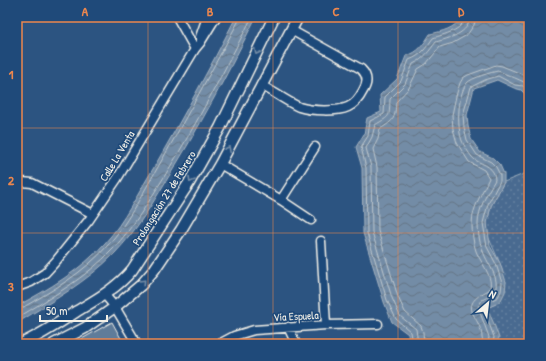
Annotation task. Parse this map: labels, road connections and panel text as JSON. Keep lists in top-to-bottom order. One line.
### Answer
{"streets":{"street":["Calle La Venta","Prolongación 27 de Febrero","Vía Espuela"]},"scale_bar":"50 m","north":"top right","grid":{"columns":["A","B","C","D"],"rows":["1","2","3"]}}
